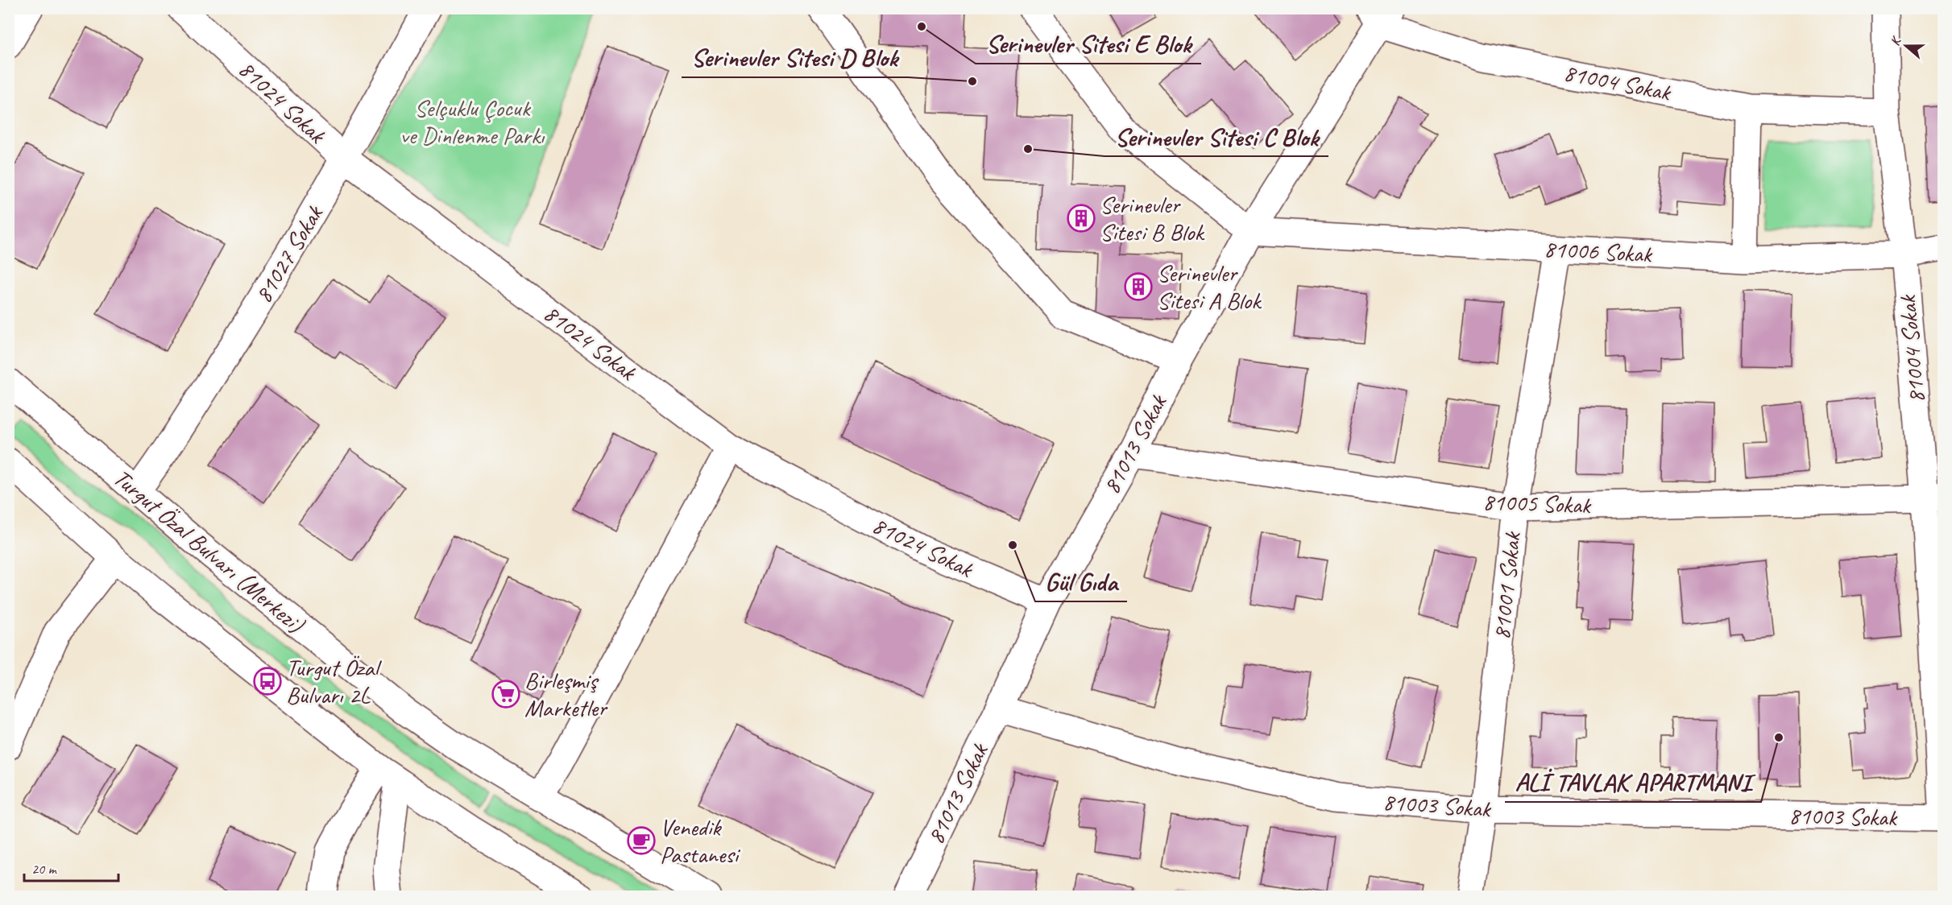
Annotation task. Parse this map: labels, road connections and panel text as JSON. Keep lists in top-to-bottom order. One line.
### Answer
{"streets":{"street":["81004 Sokak","81024 Sokak","81006 Sokak","81027 Sokak","81013 Sokak","81005 Sokak","Turgut Özal Bulvarı (Merkezi)","81001 Sokak","81003 Sokak"]},"crossings":[["81004 Sokak","81006 Sokak"],["81004 Sokak","81013 Sokak"],["81004 Sokak","81005 Sokak"],["81004 Sokak","81003 Sokak"],["81024 Sokak","81027 Sokak"],["81024 Sokak","81013 Sokak"],["81006 Sokak","81013 Sokak"],["81006 Sokak","81001 Sokak"],["81027 Sokak","Turgut Özal Bulvarı (Merkezi)"],["81013 Sokak","81005 Sokak"],["81013 Sokak","81003 Sokak"],["81005 Sokak","81001 Sokak"],["81001 Sokak","81003 Sokak"]],"parks":["Selçuklu Çocuk ve Dinlenme Parkı"],"places":{"other":["Serinevler Sitesi E Blok","Serinevler Sitesi D Blok","Serinevler Sitesi C Blok","Gül Gıda","ALİ TAVLAK APARTMANI"],"building":["Serinevler Sitesi B Blok","Serinevler Sitesi A Blok"],"bus stop":["Turgut Özal Bulvarı 2L"],"supermarket":["Birleşmiş Marketler"],"cafe":["Venedik Pastanesi"]},"scale_bar":"20 m","north":"left"}
